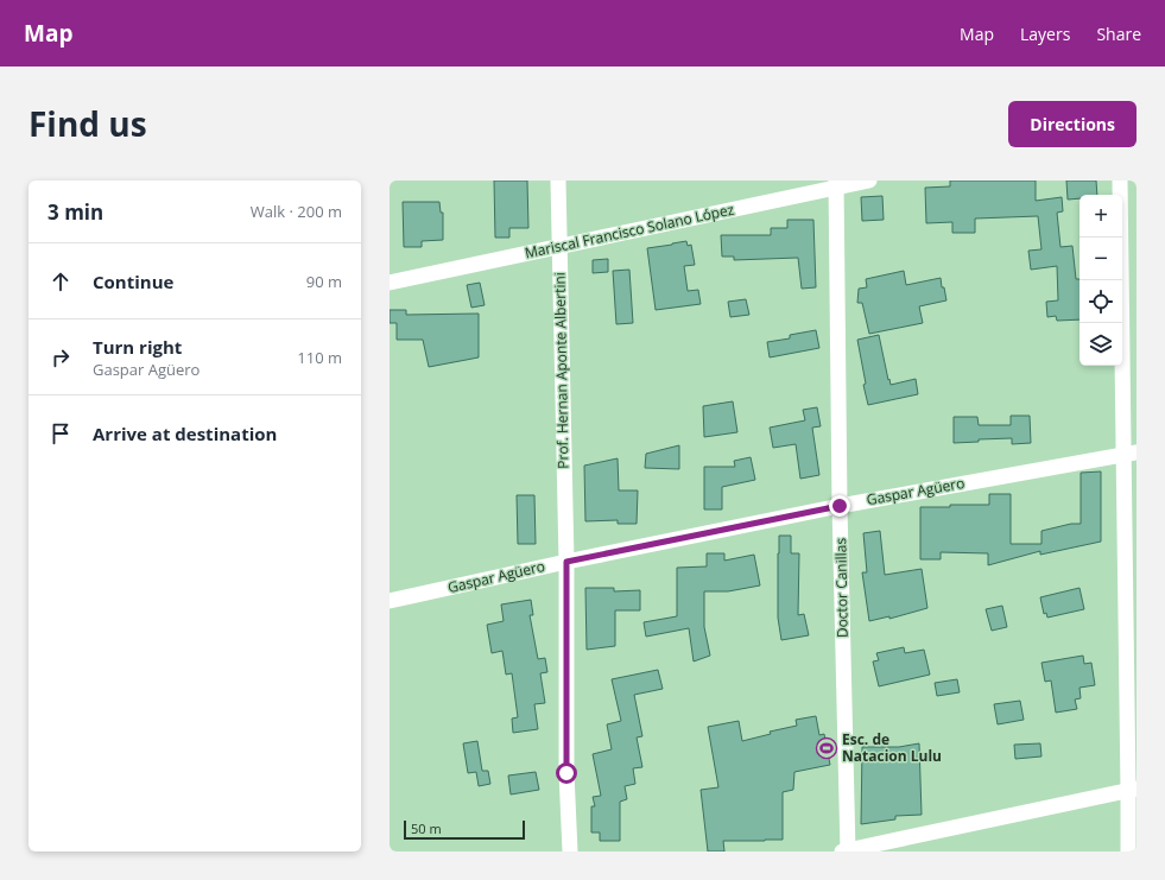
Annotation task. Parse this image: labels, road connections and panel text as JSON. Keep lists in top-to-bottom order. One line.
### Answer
{"streets":{"street":["Mariscal Francisco Solano López","Prof. Hernan Aponte Albertini","Gaspar Agüero","Doctor Canillas"]},"crossings":[["Mariscal Francisco Solano López","Prof. Hernan Aponte Albertini"],["Mariscal Francisco Solano López","Doctor Canillas"],["Prof. Hernan Aponte Albertini","Gaspar Agüero"],["Gaspar Agüero","Doctor Canillas"]],"places":{"sports":["Esc. de Natacion Lulu"]},"scale_bar":"50 m","page":{"header":"Map","nav":["Map","Layers","Share"],"title":"Find us","buttons":"Directions","heading":["3 min","Walk · 200 m"],"map_buttons":["+","−"],"list":[["Continue","90 m"],["Turn right","Gaspar Agüero","110 m"],"Arrive at destination"],"scale":"50 m"}}
